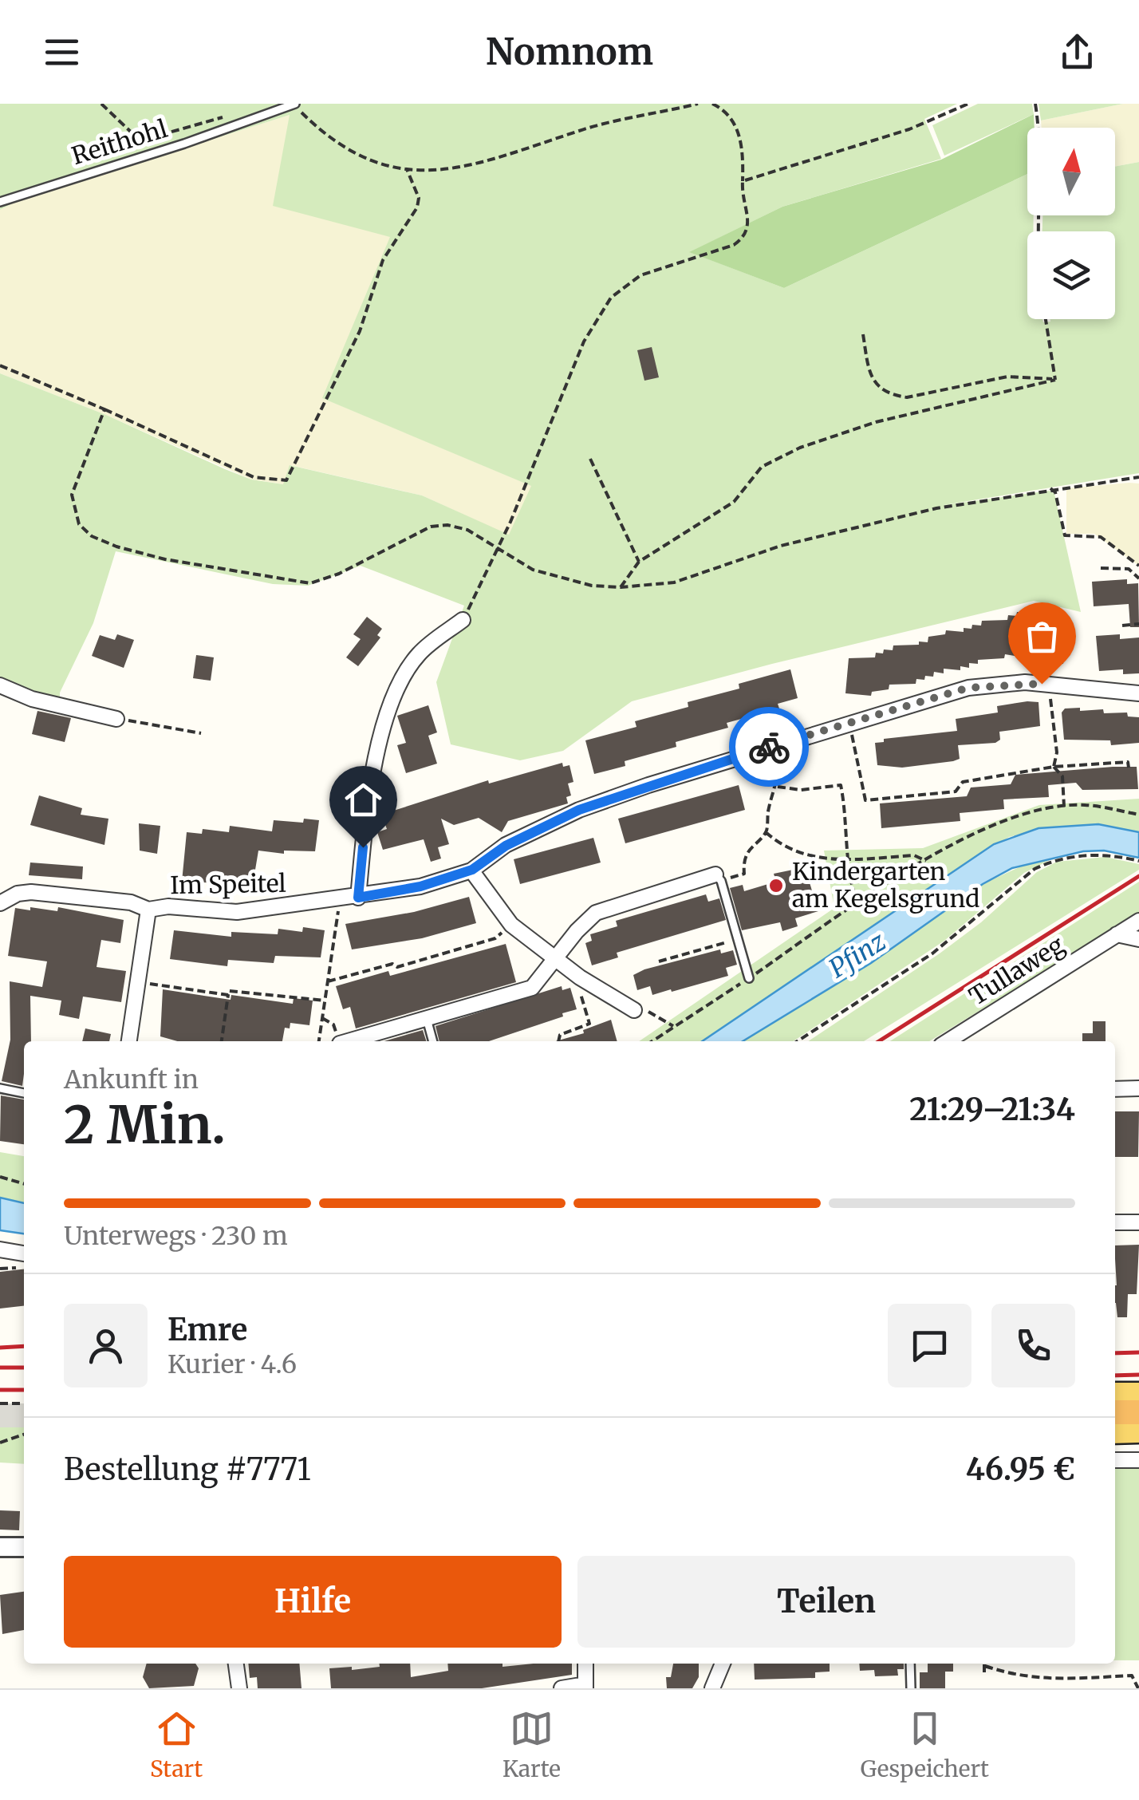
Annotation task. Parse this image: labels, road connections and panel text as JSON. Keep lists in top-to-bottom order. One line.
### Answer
{"streets":{"street":["Im Speitel","Tullaweg"],"lane":["Reithohl"]},"water":["Pfinz"],"places":["Kindergarten am Kegelsgrund"],"north":"top","page":{"header":"Nomnom","heading":["2 Min.","Ankunft in","21:29–21:34"],"panel":["Emre","Kurier · 4.6","Bestellung #7771","46.95 €"],"bar":"Unterwegs · 230 m","buttons":["Hilfe","Teilen"],"tabs":["Start","Karte","Gespeichert"]}}
